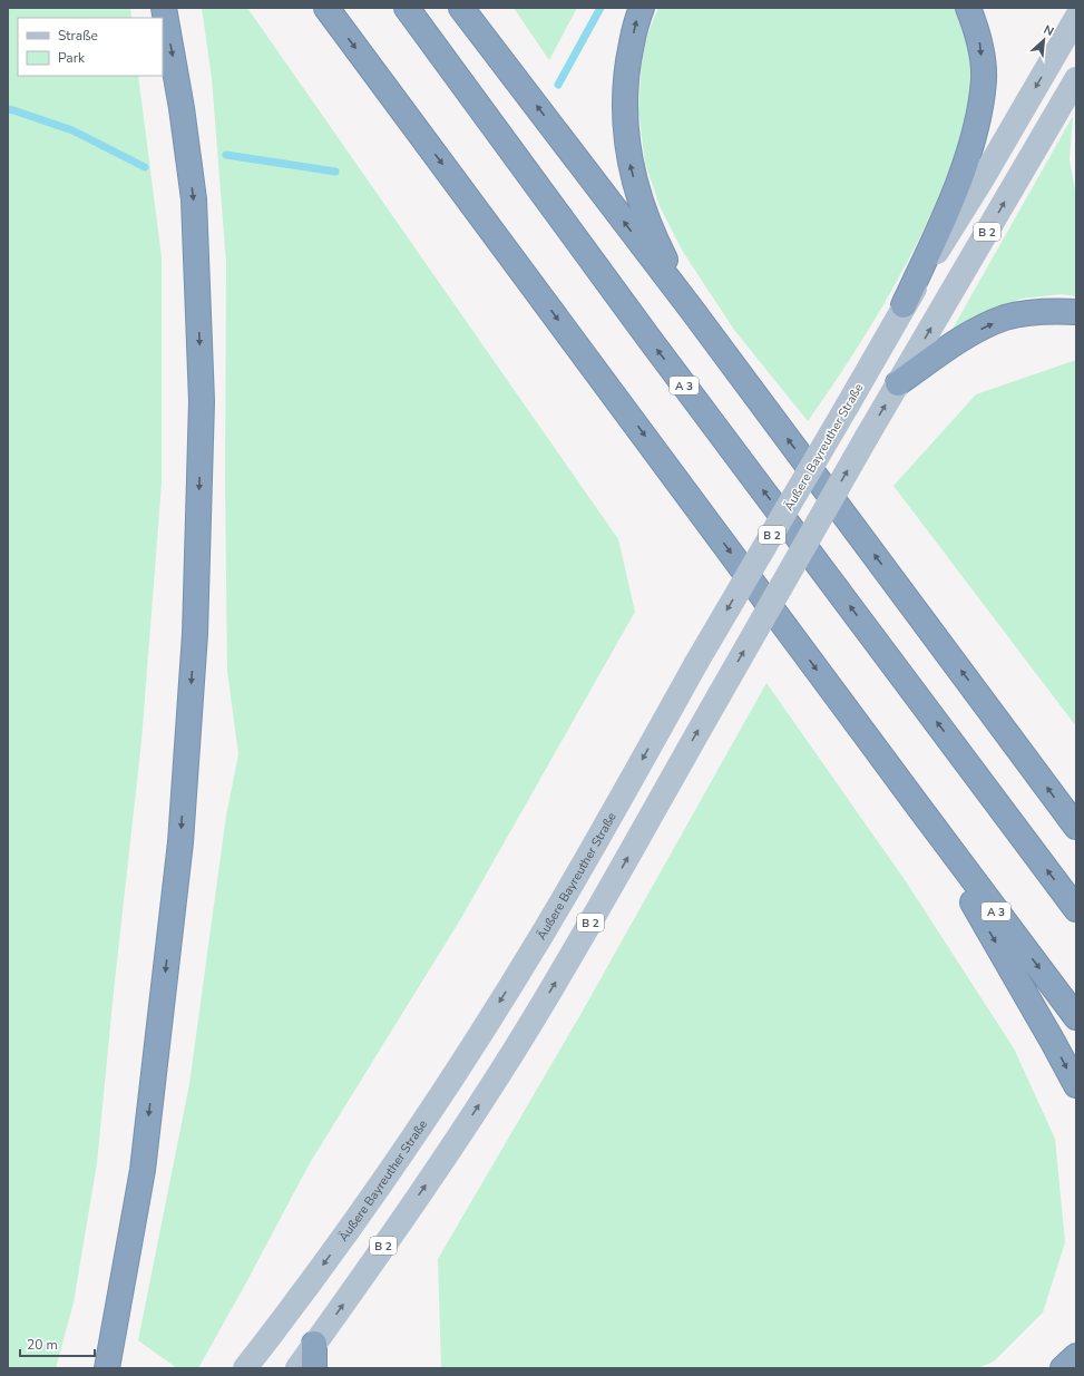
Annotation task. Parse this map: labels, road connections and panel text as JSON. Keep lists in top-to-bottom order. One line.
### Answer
{"streets":{"highway":["A 3"],"main road":["B 2","Äußere Bayreuther Straße"]},"crossings":[["B 2","Äußere Bayreuther Straße"]],"legend":["Straße","Park"],"scale_bar":"20 m","north":"top right"}
